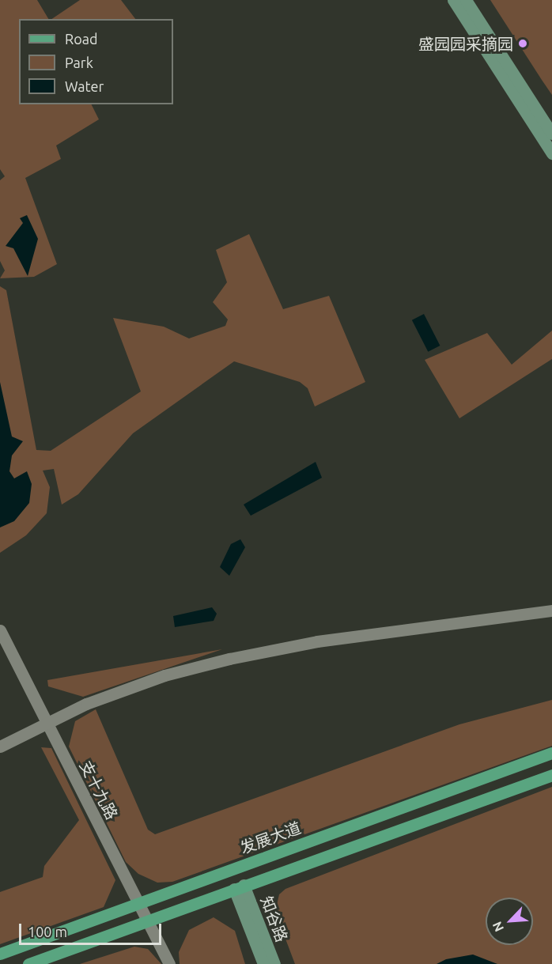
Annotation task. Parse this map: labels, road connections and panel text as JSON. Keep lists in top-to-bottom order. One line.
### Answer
{"streets":{"main road":["发展大道"],"street":["支十九路","知谷路"]},"crossings":[["支十九路","发展大道"]],"places":["盛园园采摘园"],"legend":["Road","Park","Water"],"scale_bar":"100 m","north":"bottom left"}
